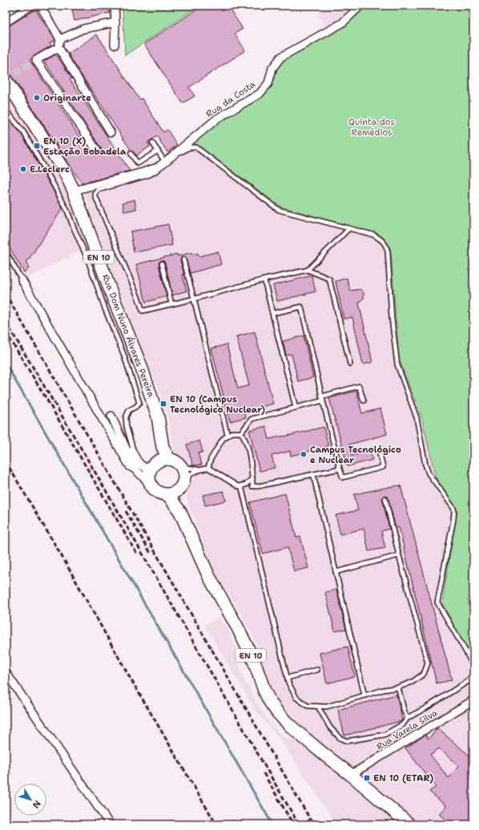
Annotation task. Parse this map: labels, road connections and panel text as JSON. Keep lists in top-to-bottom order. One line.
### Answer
{"streets":{"main road":["EN 10","Rua Dom Nuno Álvares Pereira"],"street":["Rua da Costa","Rua Varela Silva"]},"crossings":[["Rua da Costa","Rua Dom Nuno Álvares Pereira"],["EN 10","Rua Dom Nuno Álvares Pereira"],["EN 10","Rua Varela Silva"]],"parks":["Quinta dos Remédios"],"places":{"other":["Originarte","E.Leclerc","Campus Tecnológico e Nuclear"],"transit":["EN 10 (X) Estação Bobadela","EN 10 (Campus Tecnológico Nuclear)","EN 10 (ETAR)"]},"north":"bottom right"}
